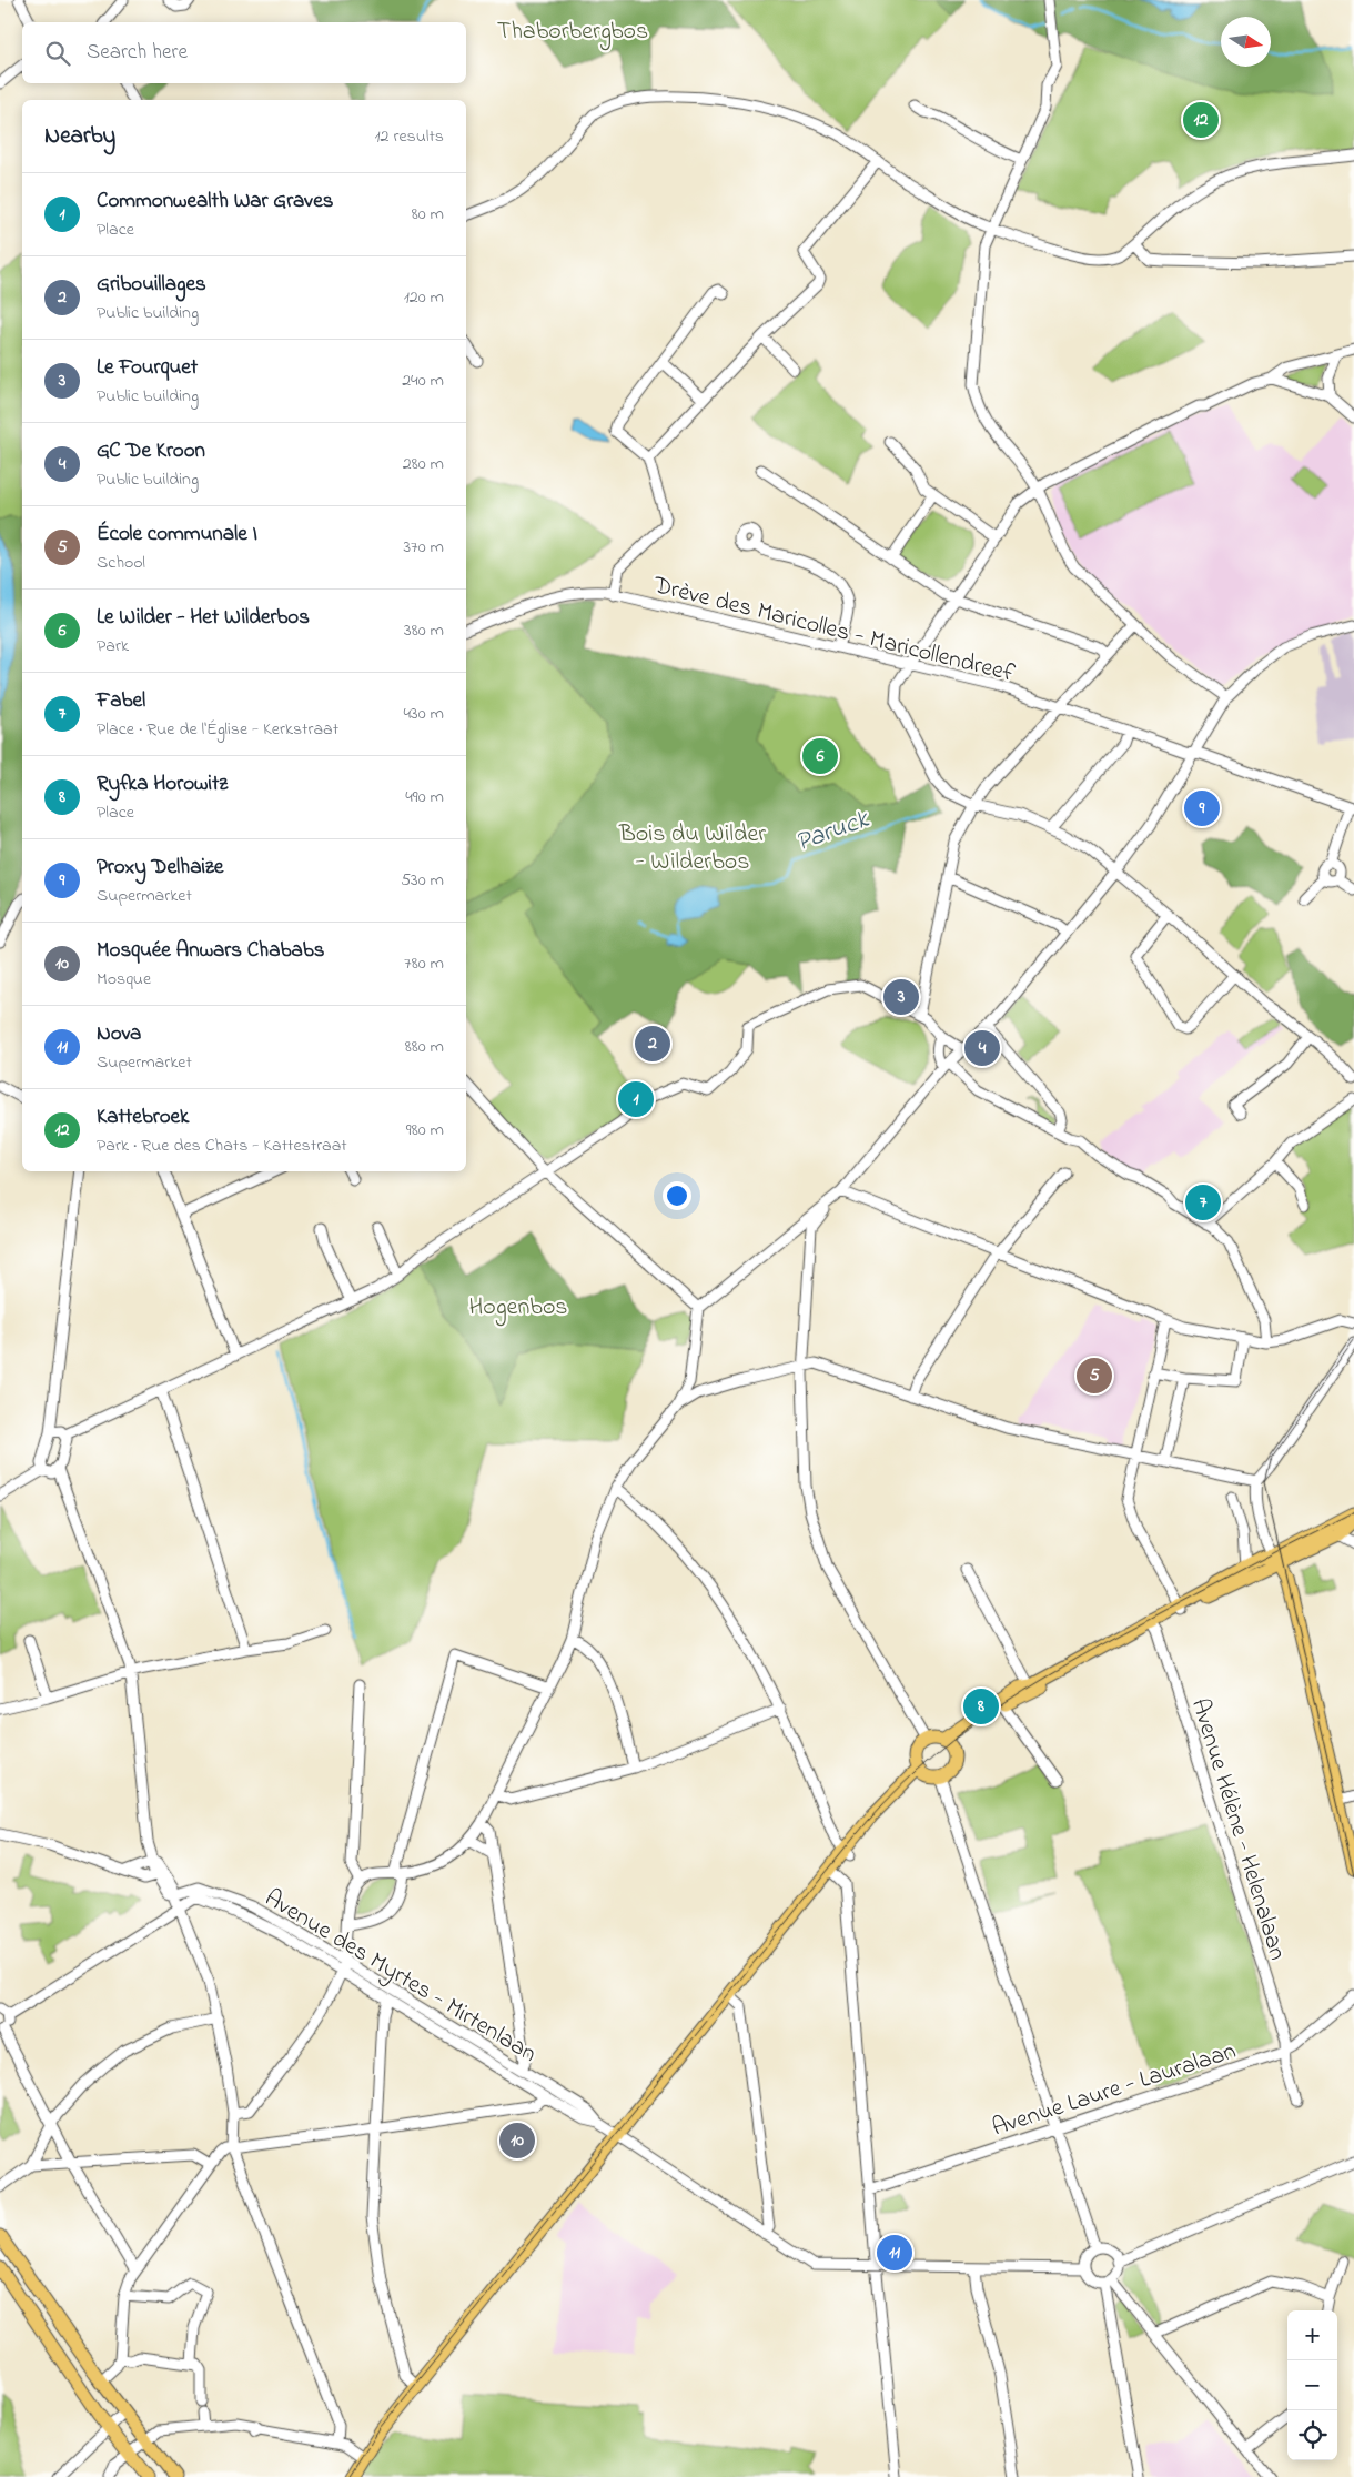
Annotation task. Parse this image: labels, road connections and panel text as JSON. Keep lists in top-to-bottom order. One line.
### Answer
{"streets":{"street":["Drève des Maricolles - Maricollendreef","Avenue Hélène - Helenalaan","Avenue des Myrtes - Mirtenlaan","Avenue Laure - Lauralaan"]},"crossings":[["Avenue Hélène - Helenalaan","Avenue Laure - Lauralaan"]],"water":["Paruck"],"parks":["Thaborbergbos","Bois du Wilder - Wilderbos","Hogenbos"],"north":"right","page":{"search":"Search here","pins":["12","6","9","3","2","4","1","7","5","8","10","11"],"heading":["Nearby","12 results"],"list":[{"mark":"1","name":"Commonwealth War Graves","note":"Place","value":"80 m"},{"mark":"2","name":"Gribouillages","note":"Public building","value":"120 m"},{"mark":"3","name":"Le Fourquet","note":"Public building","value":"240 m"},{"mark":"4","name":"GC De Kroon","note":"Public building","value":"280 m"},{"mark":"5","name":"École communale I","note":"School","value":"370 m"},{"mark":"6","name":"Le Wilder - Het Wilderbos","note":"Park","value":"380 m"},{"mark":"7","name":"Fabel","note":"Place · Rue de l'Église - Kerkstraat","value":"430 m"},{"mark":"8","name":"Ryfka Horowitz","note":"Place","value":"490 m"},{"mark":"9","name":"Proxy Delhaize","note":"Supermarket","value":"530 m"},{"mark":"10","name":"Mosquée Anwars Chababs","note":"Mosque","value":"780 m"},{"mark":"11","name":"Nova","note":"Supermarket","value":"880 m"},{"mark":"12","name":"Kattebroek","note":"Park · Rue des Chats - Kattestraat","value":"980 m"}],"map_buttons":["+","−"]}}
